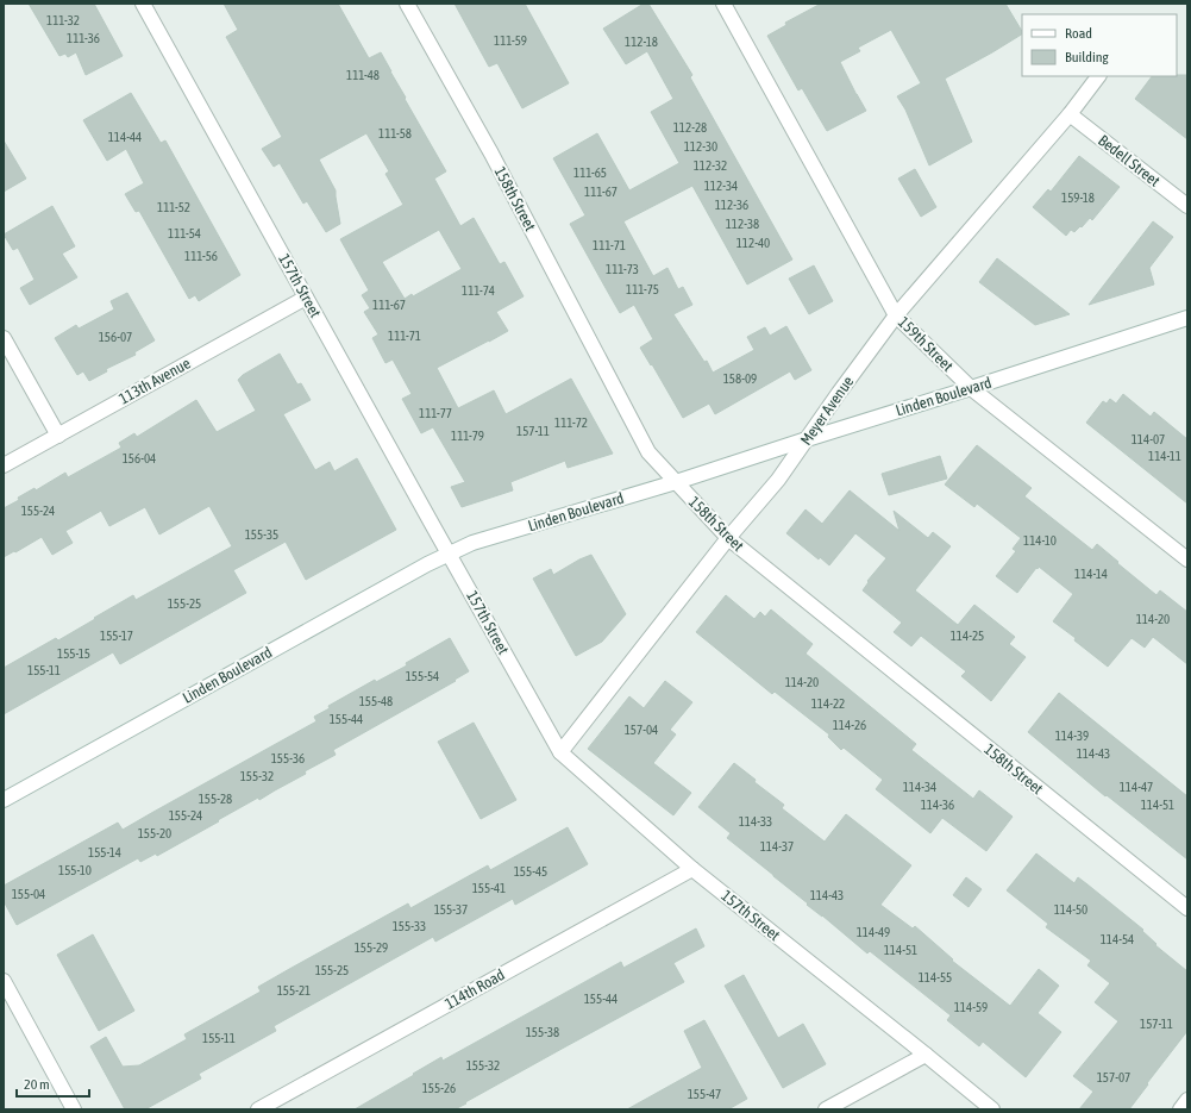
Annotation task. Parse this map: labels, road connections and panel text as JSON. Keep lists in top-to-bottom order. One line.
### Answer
{"streets":{"street":["Bedell Street","158th Street","157th Street","159th Street","113th Avenue","Linden Boulevard","Meyer Avenue","114th Road"]},"crossings":[["Bedell Street","Meyer Avenue"],["158th Street","Linden Boulevard"],["158th Street","Meyer Avenue"],["157th Street","113th Avenue"],["157th Street","Linden Boulevard"],["157th Street","Meyer Avenue"],["157th Street","114th Road"],["159th Street","Linden Boulevard"],["159th Street","Meyer Avenue"],["Linden Boulevard","Meyer Avenue"]],"house_numbers":["111-32","111-36","111-59","112-18","111-48","112-28","111-58","114-44","112-30","112-32","111-65","112-34","111-67","159-18","112-36","111-52","112-38","111-54","112-40","111-71","111-56","111-73","111-75","111-74","111-67","111-71","156-07","158-09","111-77","111-72","157-11","111-79","114-07","114-11","156-04","155-24","155-35","114-10","114-14","155-25","114-20","155-17","114-25","155-15","155-11","155-54","114-20","155-48","114-22","155-44","114-26","157-04","114-39","114-43","155-36","155-32","114-34","114-47","155-28","114-36","114-51","155-24","114-33","155-20","114-37","155-14","155-10","155-45","155-41","155-04","114-43","155-37","114-50","155-33","114-49","114-54","155-29","114-51","155-25","114-55","155-21","155-44","114-59","157-11","155-38","155-11","155-32","157-07","155-26","155-47"],"legend":["Road","Building"],"scale_bar":"20 m"}
